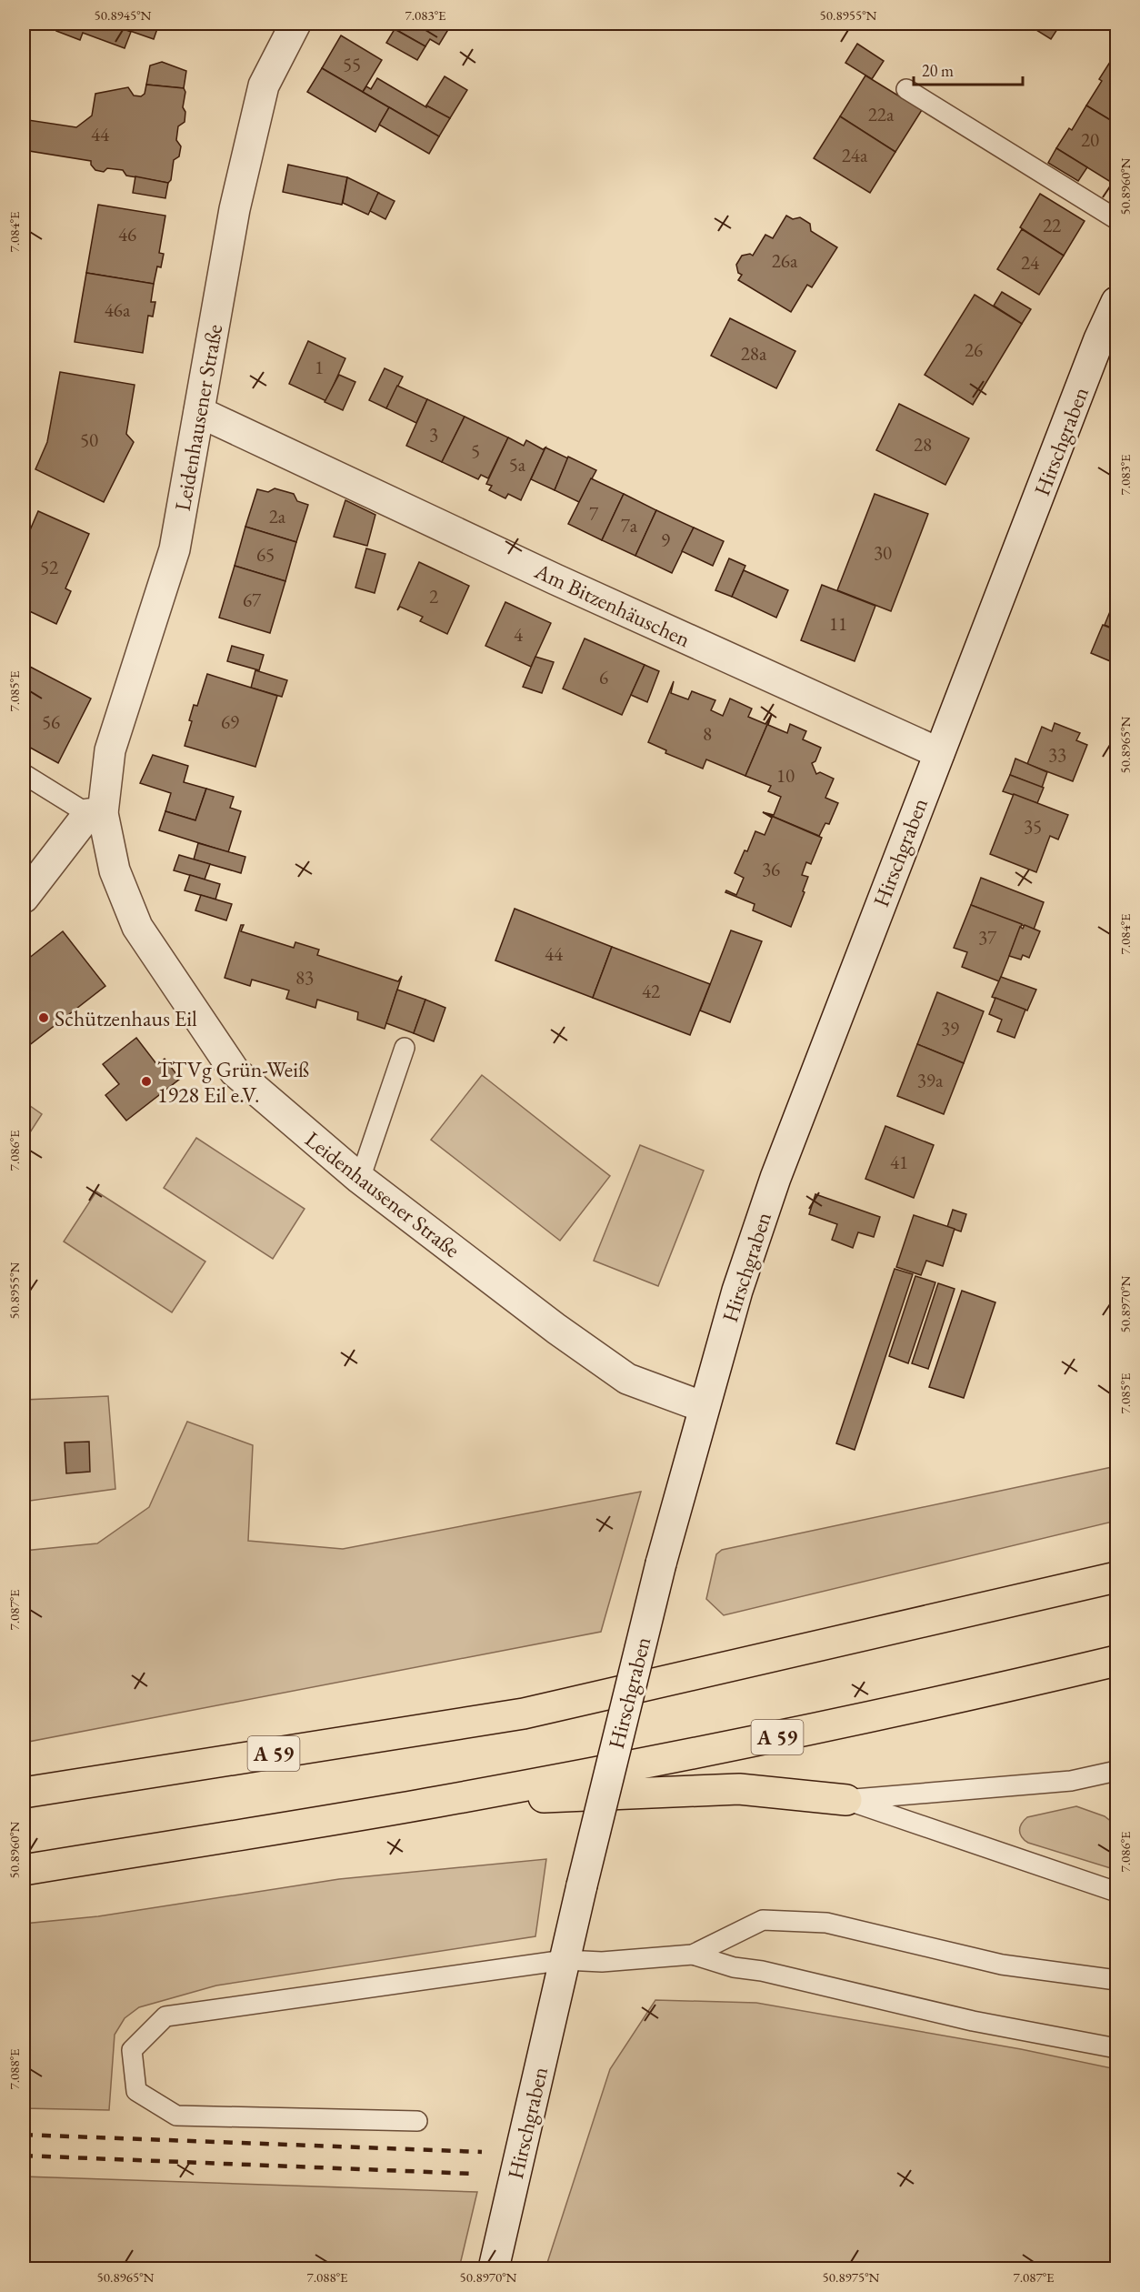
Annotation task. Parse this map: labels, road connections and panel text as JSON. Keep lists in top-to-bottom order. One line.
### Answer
{"streets":{"highway":["A 59"],"street":["Leidenhausener Straße","Hirschgraben","Am Bitzenhäuschen"]},"crossings":[["Leidenhausener Straße","Hirschgraben"],["Leidenhausener Straße","Am Bitzenhäuschen"],["Hirschgraben","Am Bitzenhäuschen"]],"places":["Schützenhaus Eil","TTVg Grün-Weiß 1928 Eil e.V."],"house_numbers":["55","22a","44","20","24a","22","46","26a","24","46a","26","28a","1","3","50","28","5","5a","7","2a","7a","9","30","65","52","2","67","11","4","6","56","69","8","33","10","35","36","37","44","83","42","39","39a","41"],"scale_bar":"20 m","coordinates":["50.8945°N","7.083°E","50.8955°N","50.8960°N","7.084°E","7.085°E","50.8965°N","7.086°E","50.8970°N","7.087°E","7.088°E","50.8975°N"]}
